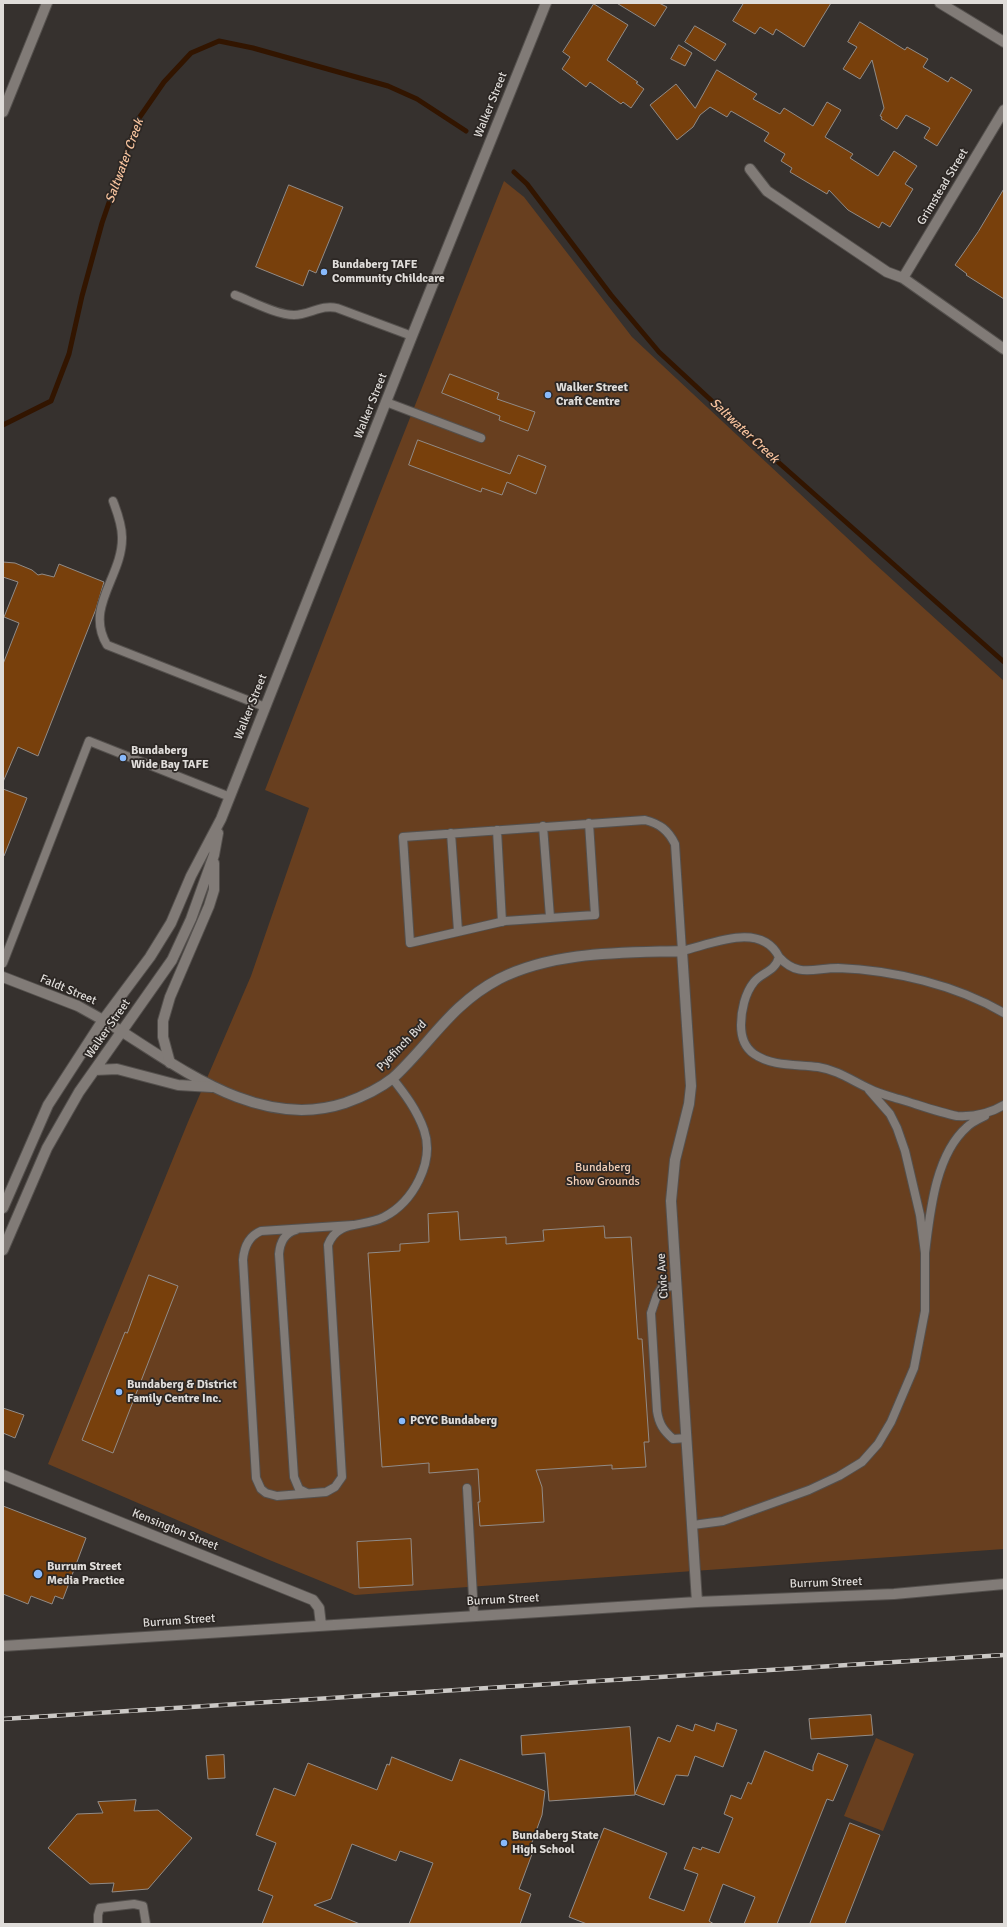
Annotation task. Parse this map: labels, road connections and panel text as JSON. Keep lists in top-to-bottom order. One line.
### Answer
{"streets":{"street":["Walker Street","Grimstead Street","Faldt Street","Pyefinch Bvd","Civic Ave","Kensington Street","Burrum Street"]},"crossings":[["Walker Street","Faldt Street"],["Walker Street","Pyefinch Bvd"],["Faldt Street","Pyefinch Bvd"],["Pyefinch Bvd","Civic Ave"],["Civic Ave","Burrum Street"],["Kensington Street","Burrum Street"]],"water":["Saltwater Creek"],"parks":["Bundaberg Show Grounds"],"places":["Bundaberg TAFE Community Childcare","Walker Street Craft Centre","Bundaberg Wide Bay TAFE","Bundaberg & District Family Centre Inc.","PCYC Bundaberg","Burrum Street Media Practice","Bundaberg State High School"]}
